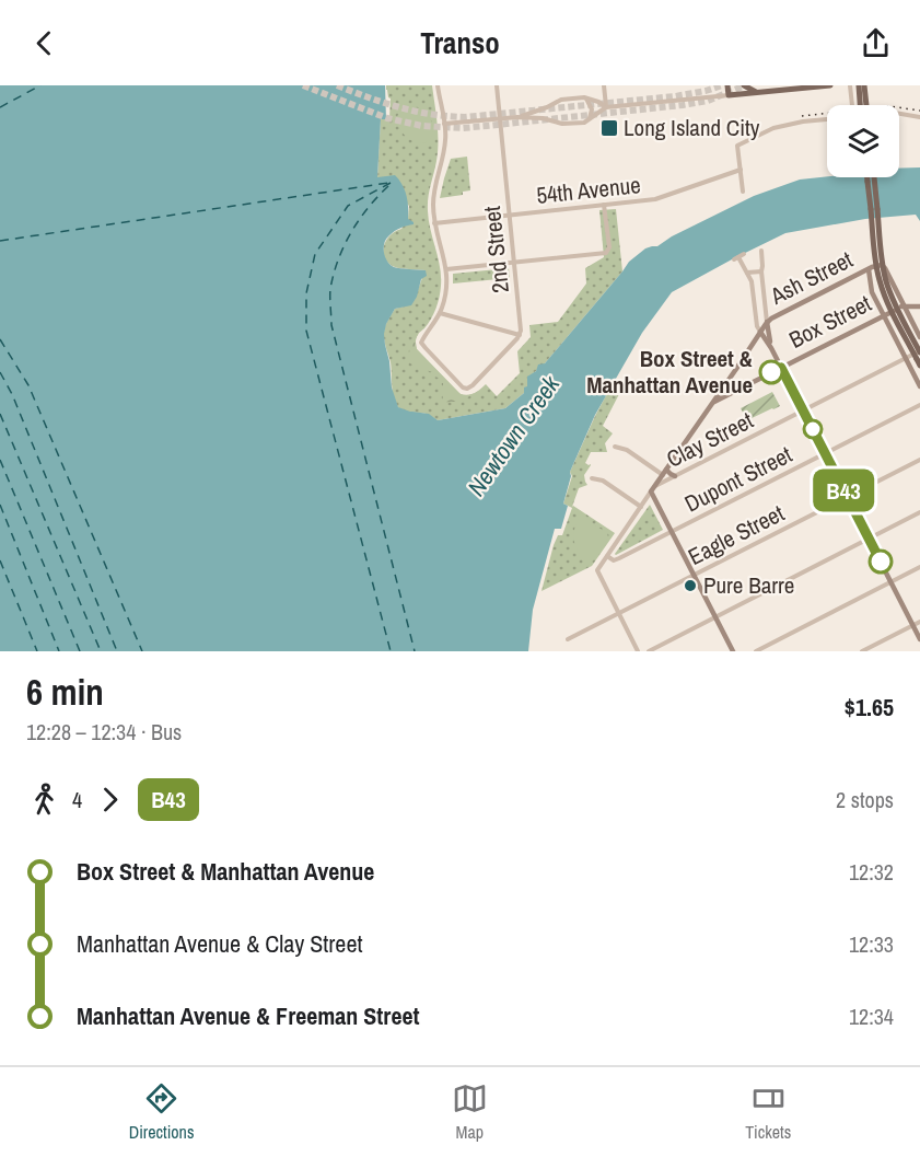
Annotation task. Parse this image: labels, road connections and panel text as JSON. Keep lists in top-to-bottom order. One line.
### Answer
{"streets":{"street":["54th Avenue","2nd Street","Ash Street","Box Street","Clay Street","Dupont Street","Eagle Street"]},"crossings":[["54th Avenue","2nd Street"],["Ash Street","Box Street"],["Ash Street","Clay Street"]],"water":["Newtown Creek"],"places":{"transit":["Long Island City"],"other":["Box Street & Manhattan Avenue","Pure Barre"]},"lines":["bus line B43"],"page":{"header":"Transo","on_map":"B43","heading":["6 min","12:28 – 12:34 · Bus","$1.65"],"legs":["4","B43","2 stops"],"list":[{"name":"Box Street & Manhattan Avenue","value":"12:32"},{"name":"Manhattan Avenue & Clay Street","value":"12:33"},{"name":"Manhattan Avenue & Freeman Street","value":"12:34"}],"tabs":["Directions","Map","Tickets"]}}
